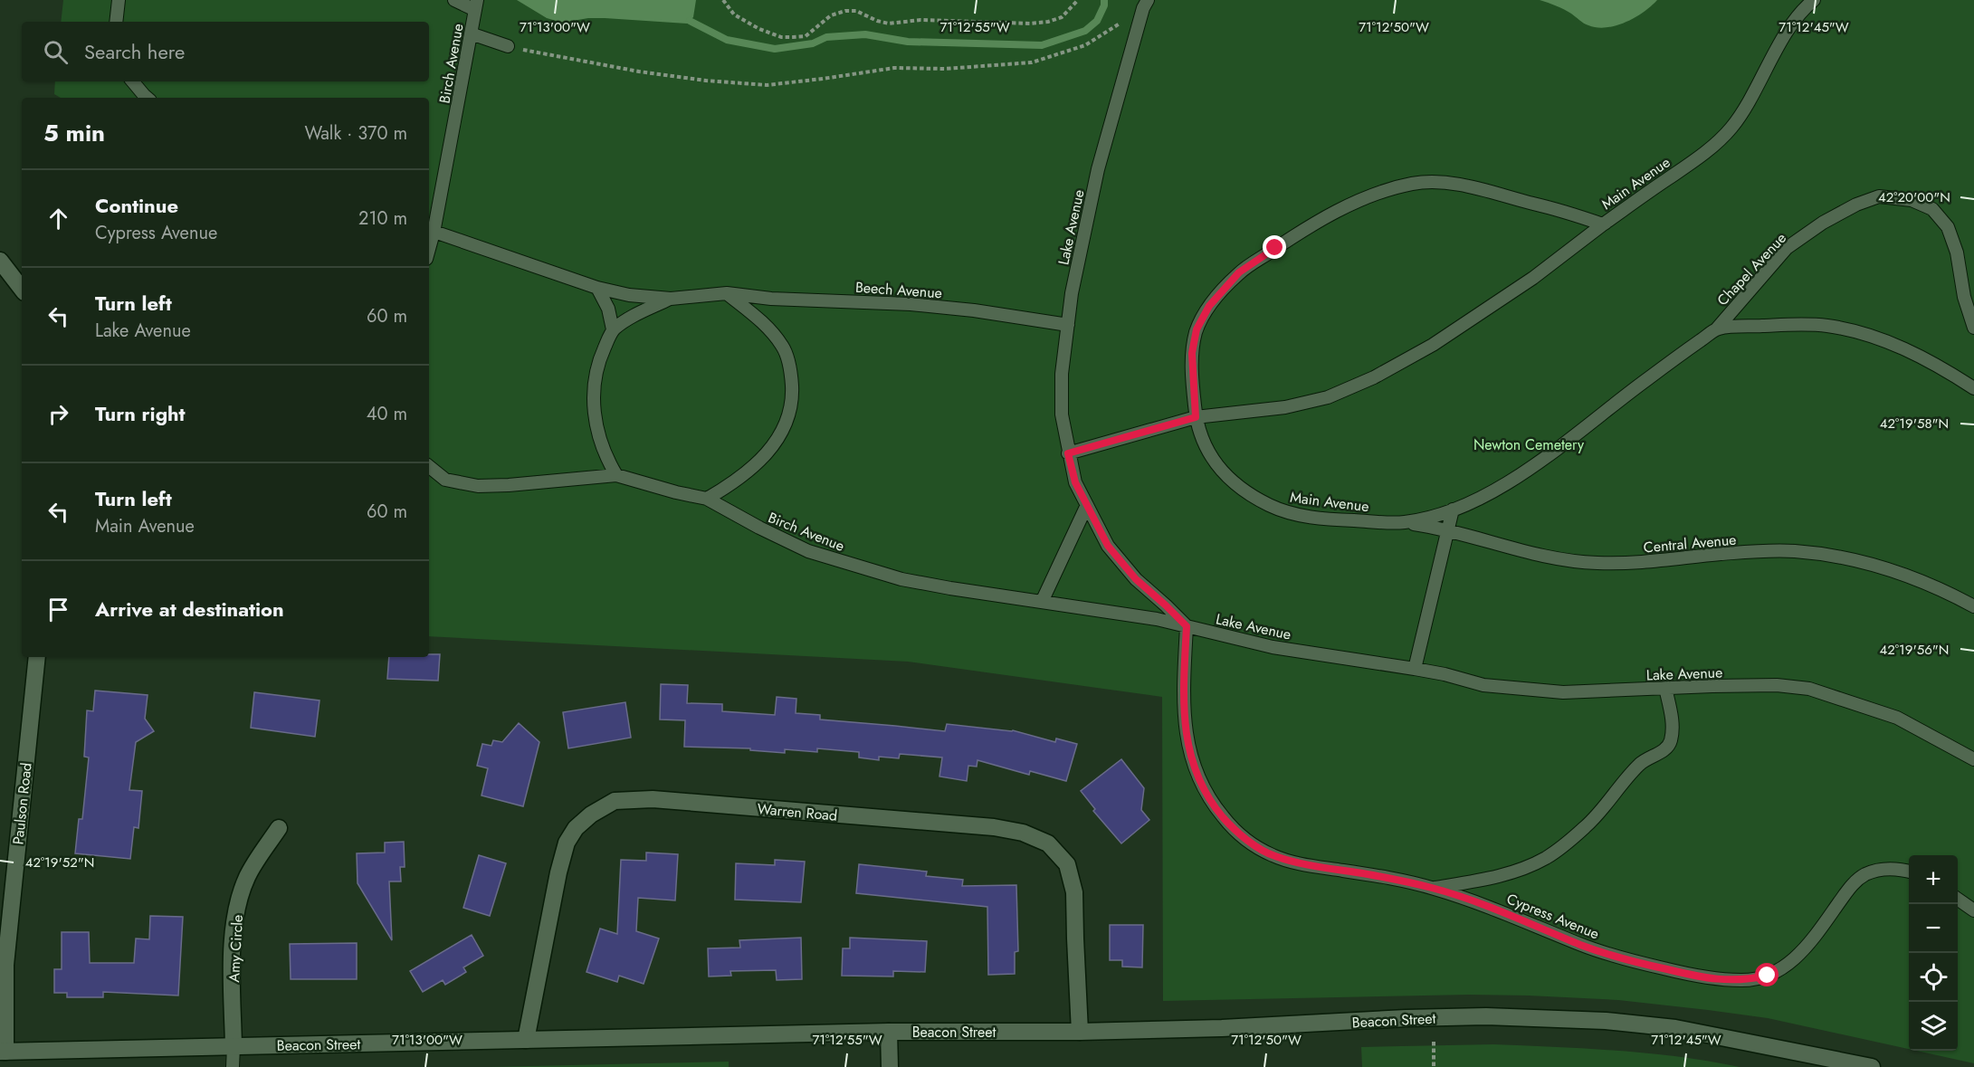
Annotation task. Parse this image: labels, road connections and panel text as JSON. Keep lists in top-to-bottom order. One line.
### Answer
{"streets":{"main road":["Paulson Road","Warren Road","Amy Circle","Beacon Street"],"lane":["Birch Avenue","Main Avenue","Lake Avenue","Chapel Avenue","Beech Avenue","Central Avenue","Cypress Avenue"]},"crossings":[["Birch Avenue","Lake Avenue"],["Birch Avenue","Cypress Avenue"],["Main Avenue","Chapel Avenue"],["Main Avenue","Central Avenue"],["Lake Avenue","Beech Avenue"],["Lake Avenue","Cypress Avenue"],["Paulson Road","Beacon Street"],["Warren Road","Beacon Street"],["Amy Circle","Beacon Street"]],"parks":["Newton Cemetery"],"page":{"search":"Search here","heading":["5 min","Walk · 370 m"],"list":[["Continue","Cypress Avenue","210 m"],["Turn left","Lake Avenue","60 m"],["Turn right","40 m"],["Turn left","Main Avenue","60 m"],"Arrive at destination"],"map_buttons":["+","−"]},"coordinates":["71°13'00\"W","71°12'55\"W","71°12'50\"W","71°12'45\"W","42°20'00\"N","42°19'58\"N","42°19'56\"N","42°19'52\"N"]}
